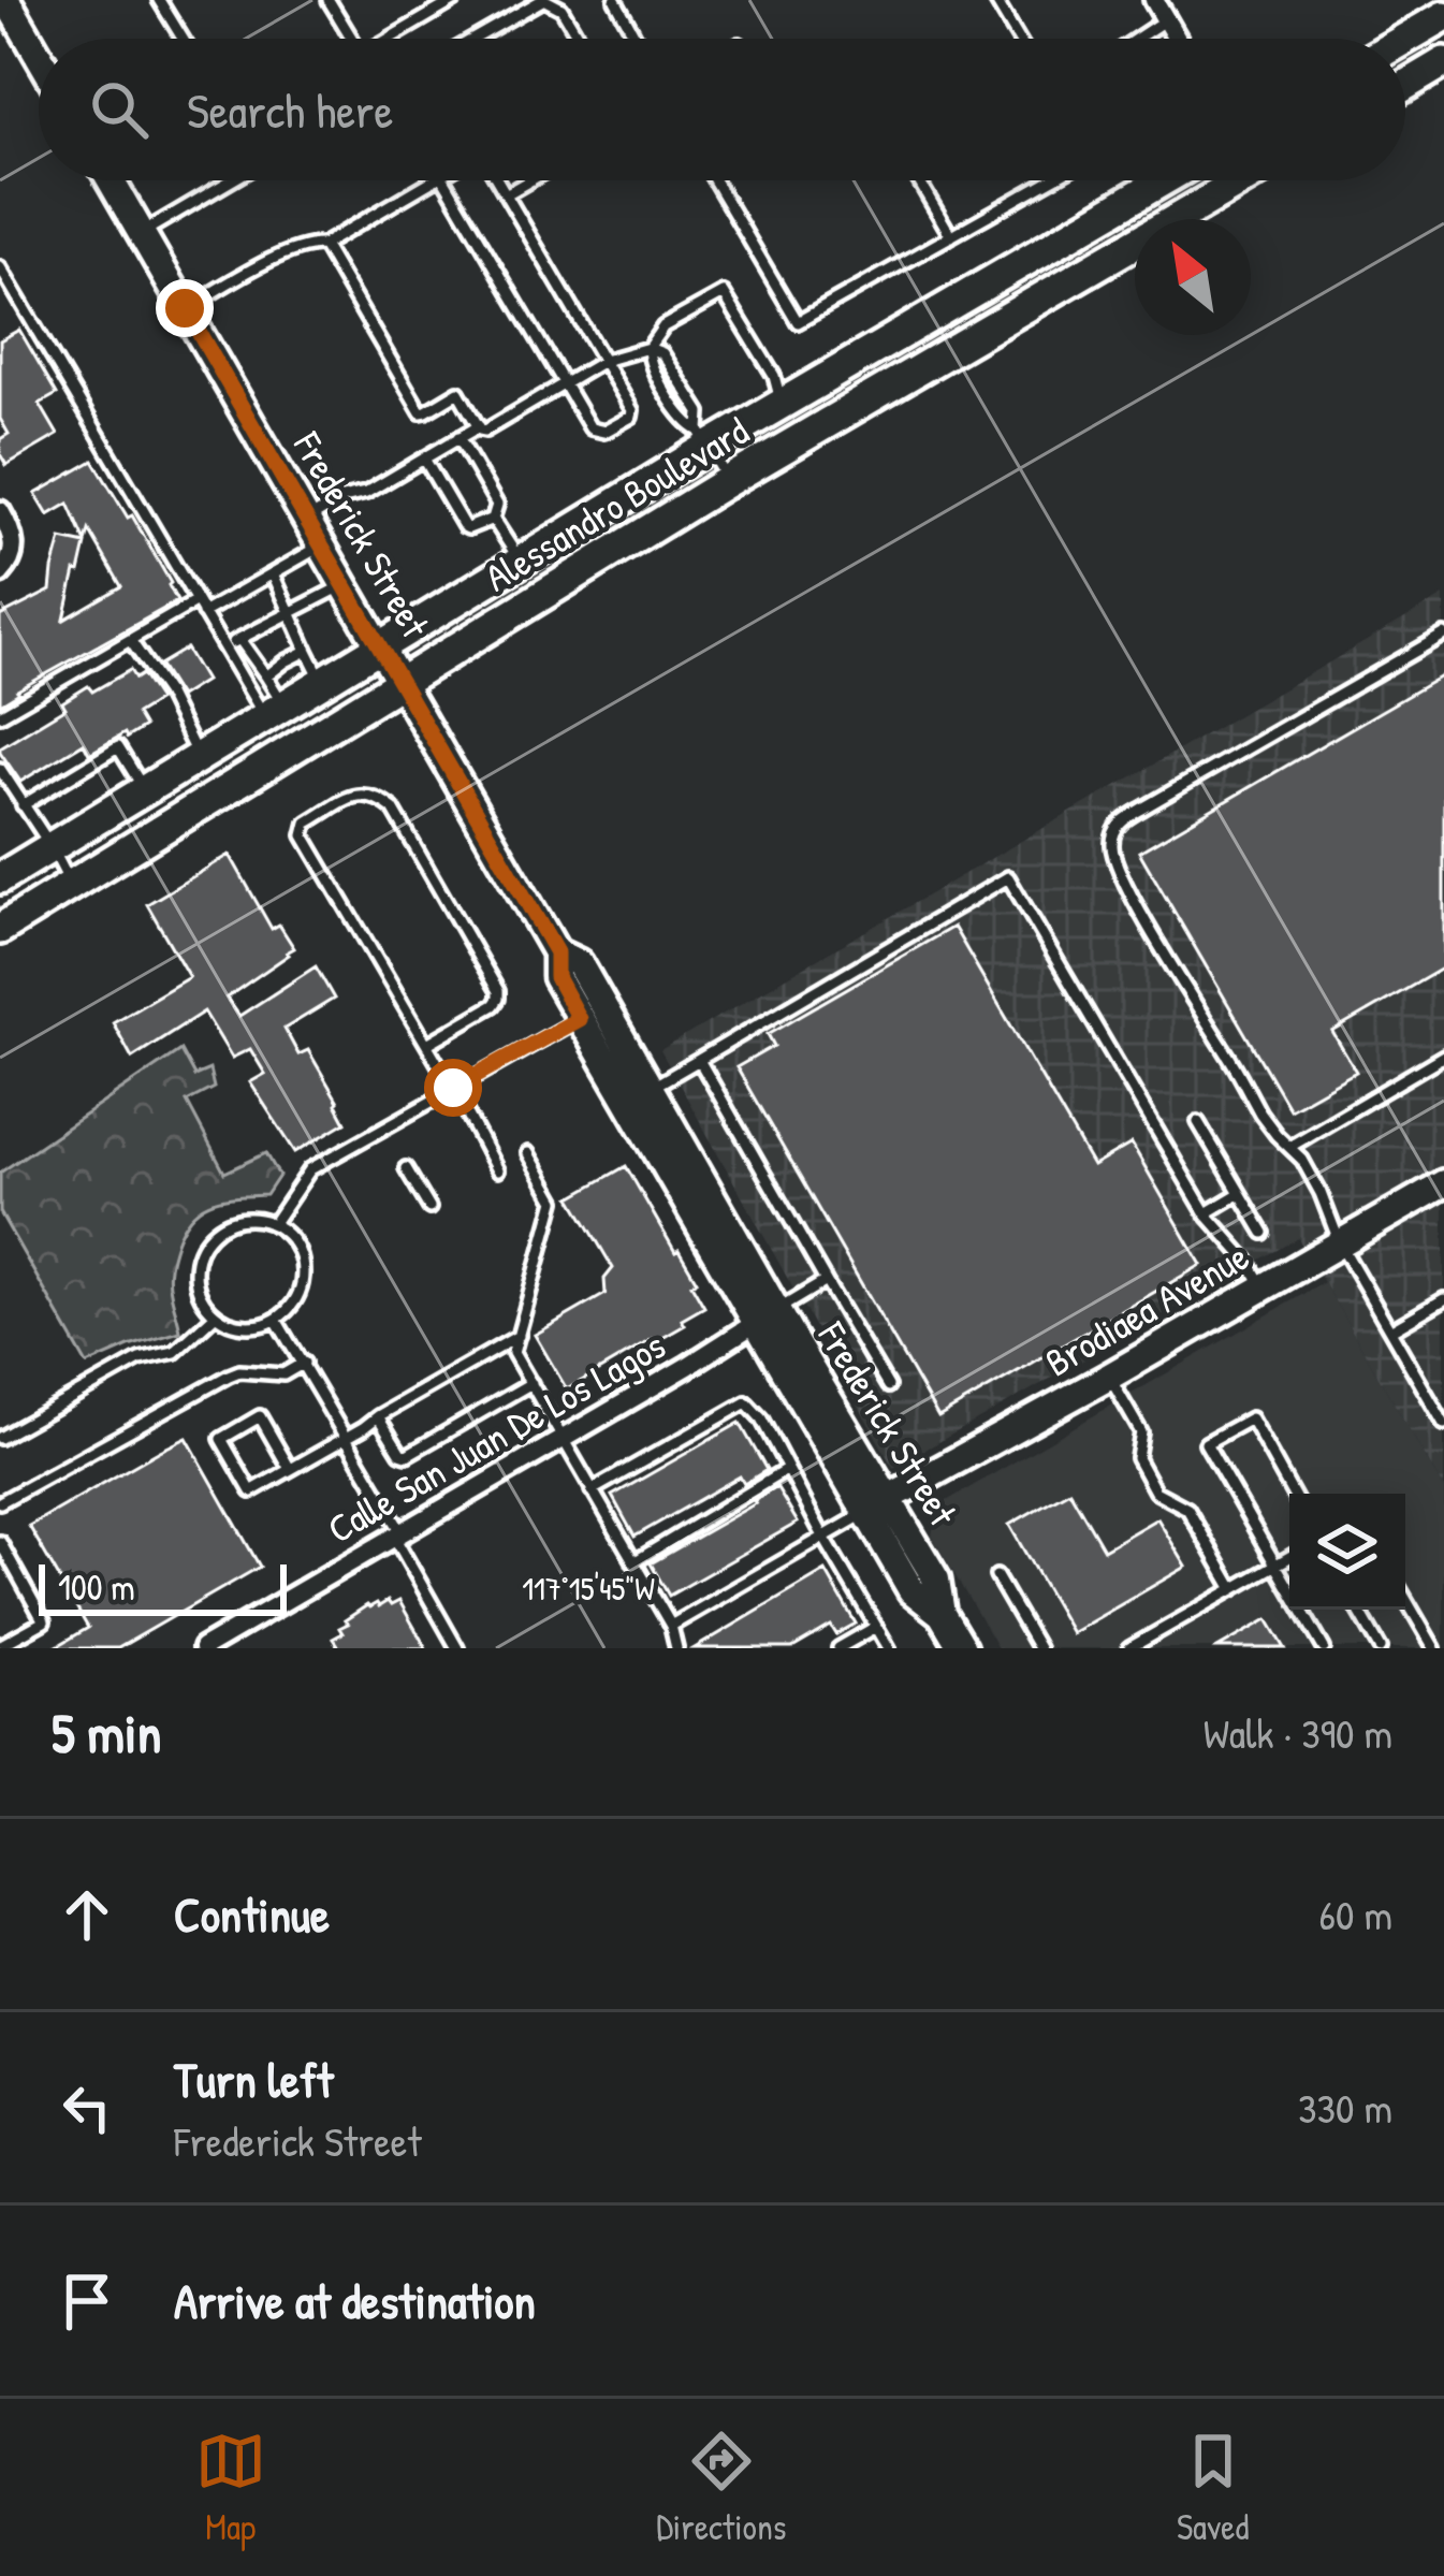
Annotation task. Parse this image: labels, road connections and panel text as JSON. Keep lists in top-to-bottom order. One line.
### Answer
{"streets":{"main road":["Alessandro Boulevard","Frederick Street","Brodiaea Avenue"],"street":["Calle San Juan De Los Lagos"]},"crossings":[["Alessandro Boulevard","Frederick Street"],["Frederick Street","Brodiaea Avenue"],["Frederick Street","Calle San Juan De Los Lagos"]],"scale_bar":"100 m","north":"top left","page":{"search":"Search here","scale":"100 m","heading":["5 min","Walk · 390 m"],"list":[["Continue","60 m"],["Turn left","Frederick Street","330 m"],"Arrive at destination"],"nav":["Map","Directions","Saved"]},"coordinates":["117°15'45\"W"]}
